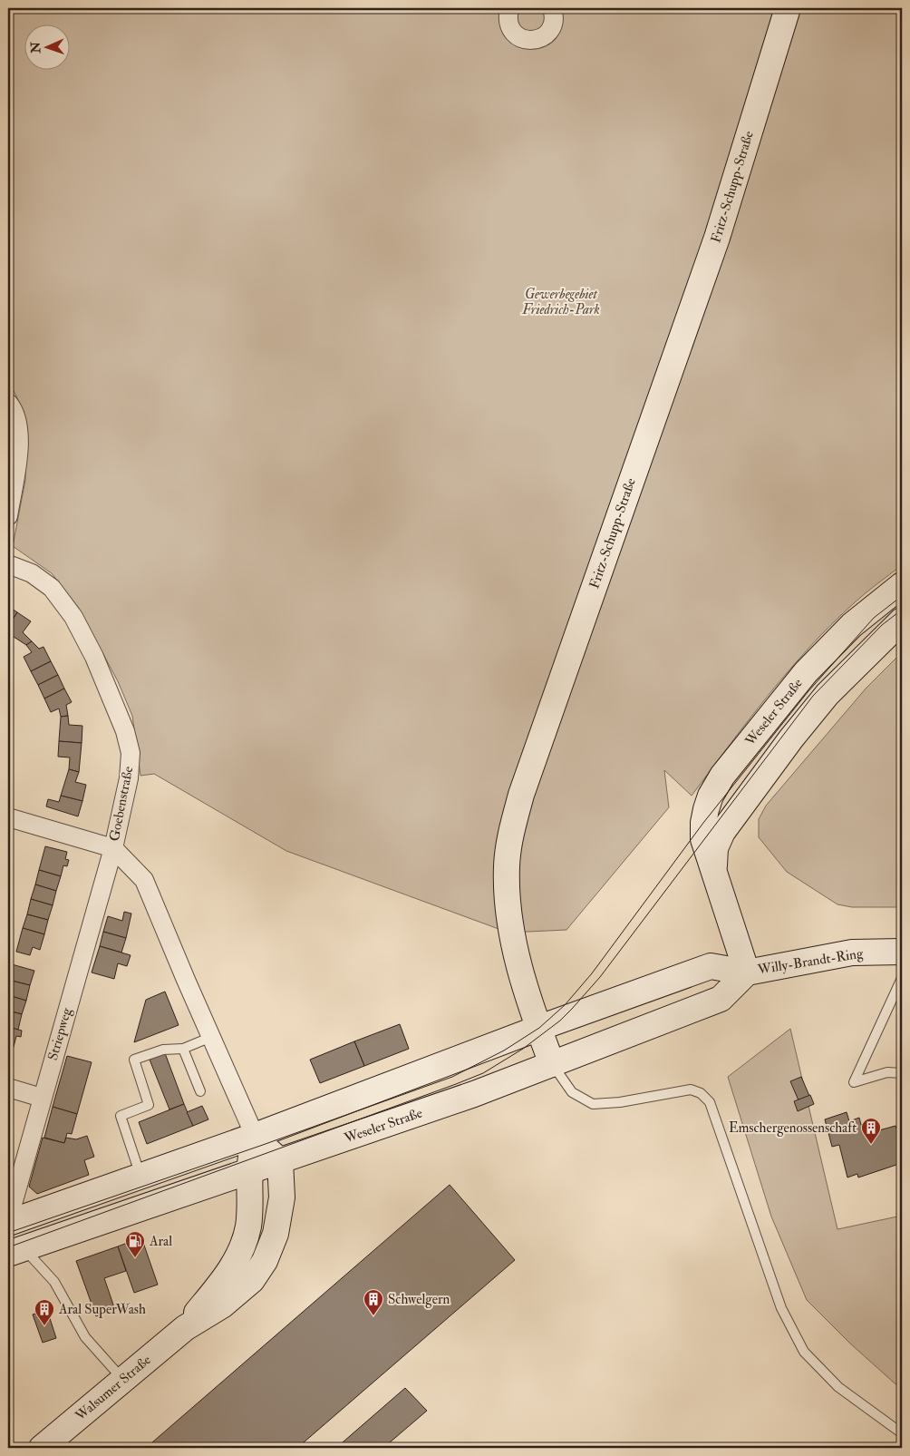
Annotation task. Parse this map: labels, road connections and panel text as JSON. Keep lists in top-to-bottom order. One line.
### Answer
{"streets":{"main road":["Fritz-Schupp-Straße","Weseler Straße","Willy-Brandt-Ring","Walsumer Straße"],"street":["Goebenstraße","Striepweg"]},"crossings":[["Fritz-Schupp-Straße","Weseler Straße"],["Weseler Straße","Willy-Brandt-Ring"],["Weseler Straße","Walsumer Straße"],["Goebenstraße","Striepweg"],["Goebenstraße","Walsumer Straße"]],"parks":["Gewerbegebiet Friedrich-Park"],"places":{"building":["Emschergenossenschaft","Schwelgern","Aral SuperWash"],"fuel station":["Aral"]},"north":"left"}
